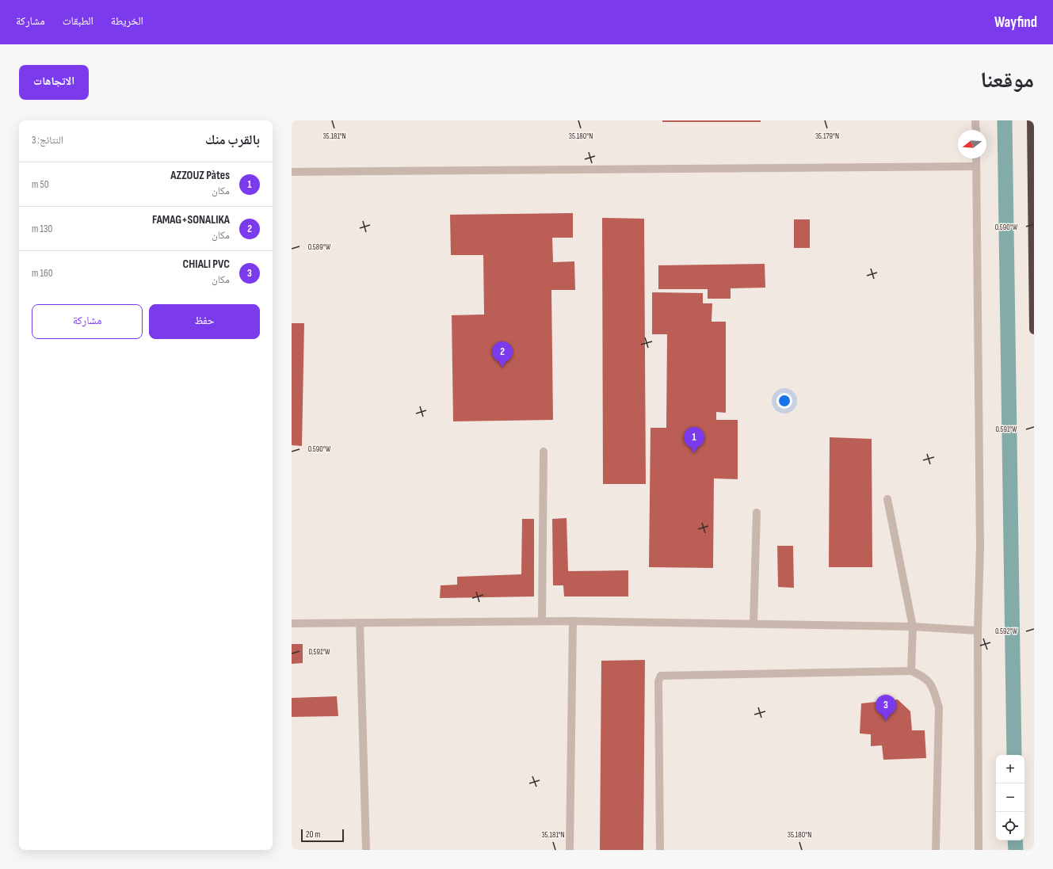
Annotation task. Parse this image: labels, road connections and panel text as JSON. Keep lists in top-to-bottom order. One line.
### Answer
{"scale_bar":"20 m","north":"left","page":{"header":"Wayfind","nav":["الخريطة","الطبقات","مشاركة"],"title":"موقعنا","buttons":["الاتجاهات",["حفظ","مشاركة"]],"heading":["بالقرب منك","النتائج: 3"],"list":[{"mark":"1","name":"AZZOUZ Pàtes","note":"مكان","value":"50 m"},{"mark":"2","name":"FAMAG+SONALIKA","note":"مكان","value":"130 m"},{"mark":"3","name":"CHIALI PVC","note":"مكان","value":"160 m"}],"pins":["2","1","3"],"map_buttons":["+","−"],"scale":"20 m"},"coordinates":["35.181°N","35.180°N","35.179°N","0.590°W","0.589°W","0.591°W","0.592°W"]}
